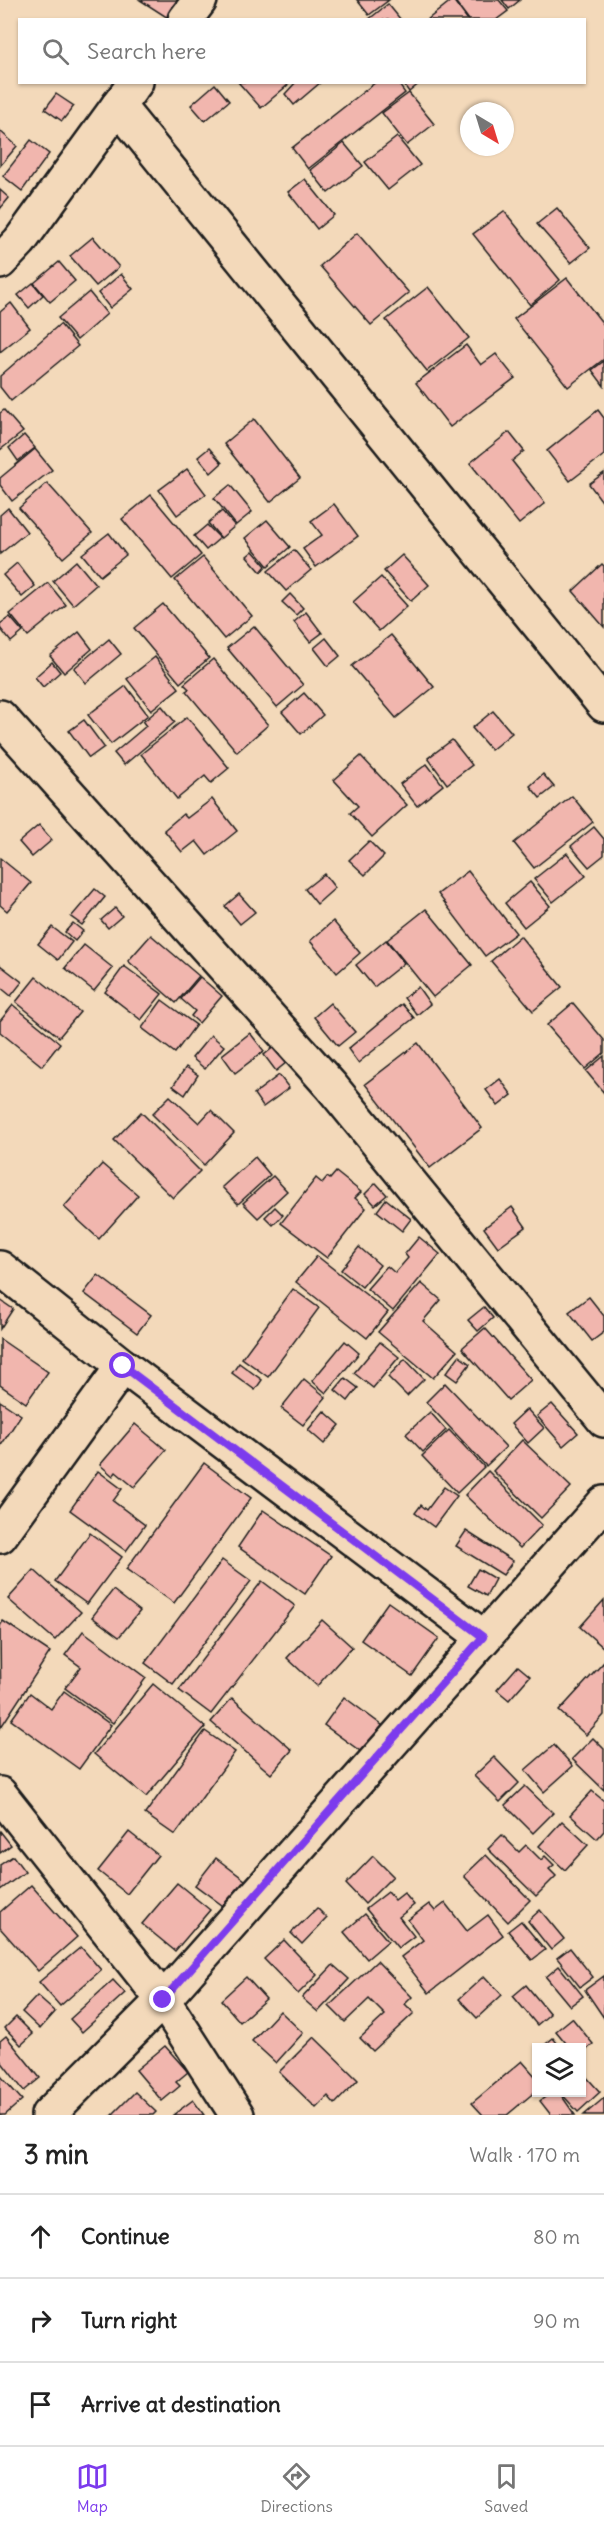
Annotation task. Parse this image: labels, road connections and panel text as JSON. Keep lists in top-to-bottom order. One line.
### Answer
{"north":"bottom right","page":{"search":"Search here","heading":["3 min","Walk · 170 m"],"list":[["Continue","80 m"],["Turn right","90 m"],"Arrive at destination"],"nav":["Map","Directions","Saved"]}}
